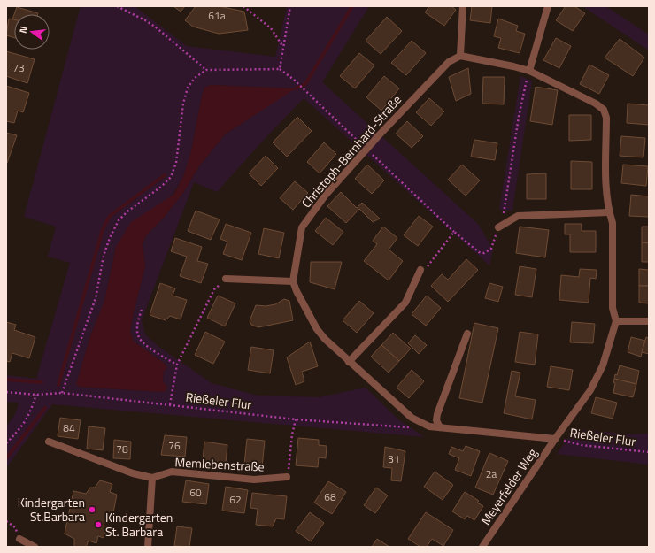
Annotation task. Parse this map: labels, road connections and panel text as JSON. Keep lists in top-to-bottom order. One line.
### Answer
{"streets":{"street":["Christoph-Bernhard-Straße","Memlebenstraße","Meyerfelder Weg"],"path":["Rießeler Flur"]},"crossings":[["Rießeler Flur","Meyerfelder Weg"]],"places":["Kindergarten St.Barbara","Kindergarten St. Barbara"],"house_numbers":["61a","73","84","76","78","31","2a","60","68","62"],"north":"left"}
